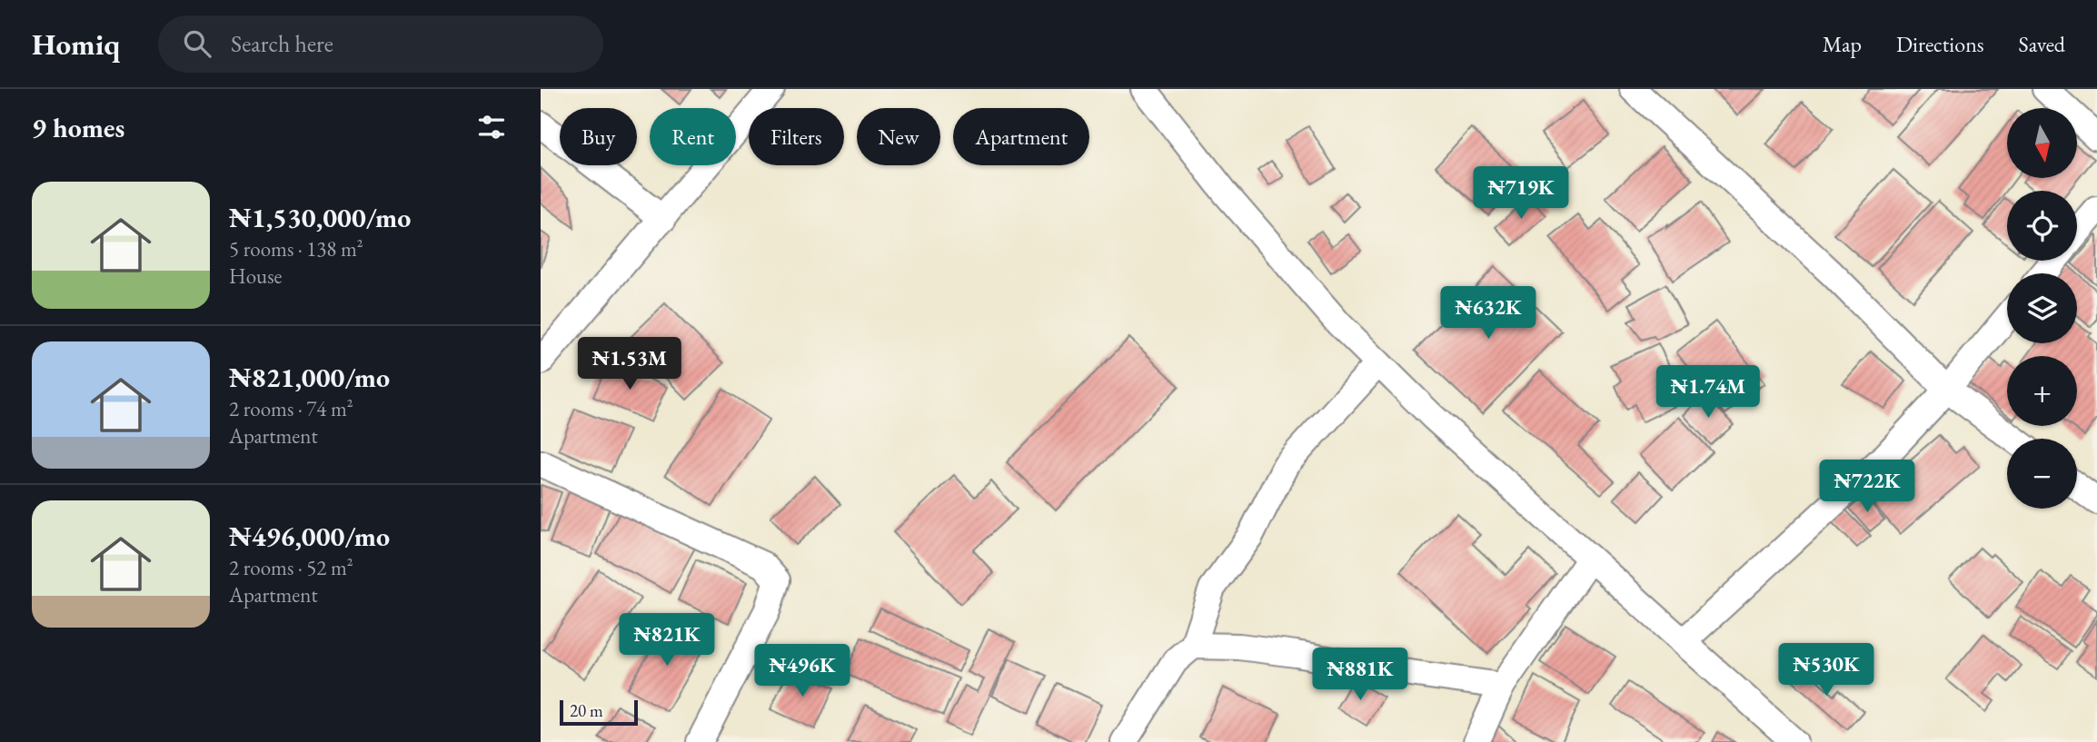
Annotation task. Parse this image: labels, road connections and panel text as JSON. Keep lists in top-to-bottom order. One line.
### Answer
{"scale_bar":"20 m","north":"bottom","page":{"header":"Homiq","search":"Search here","nav":["Map","Directions","Saved"],"heading":"9 homes","map_buttons":["+","−"],"chip":["Buy","Rent","Filters","New","Apartment"],"list":[{"name":"₦1,530,000/mo","note":"5 rooms · 138 m² · House"},{"name":"₦821,000/mo","note":"2 rooms · 74 m² · Apartment"},{"name":"₦496,000/mo","note":"2 rooms · 52 m² · Apartment"}],"price":["₦719K","₦632K","₦1.53M","₦1.74M","₦722K","₦821K","₦530K","₦496K","₦881K"],"scale":"20 m"}}
